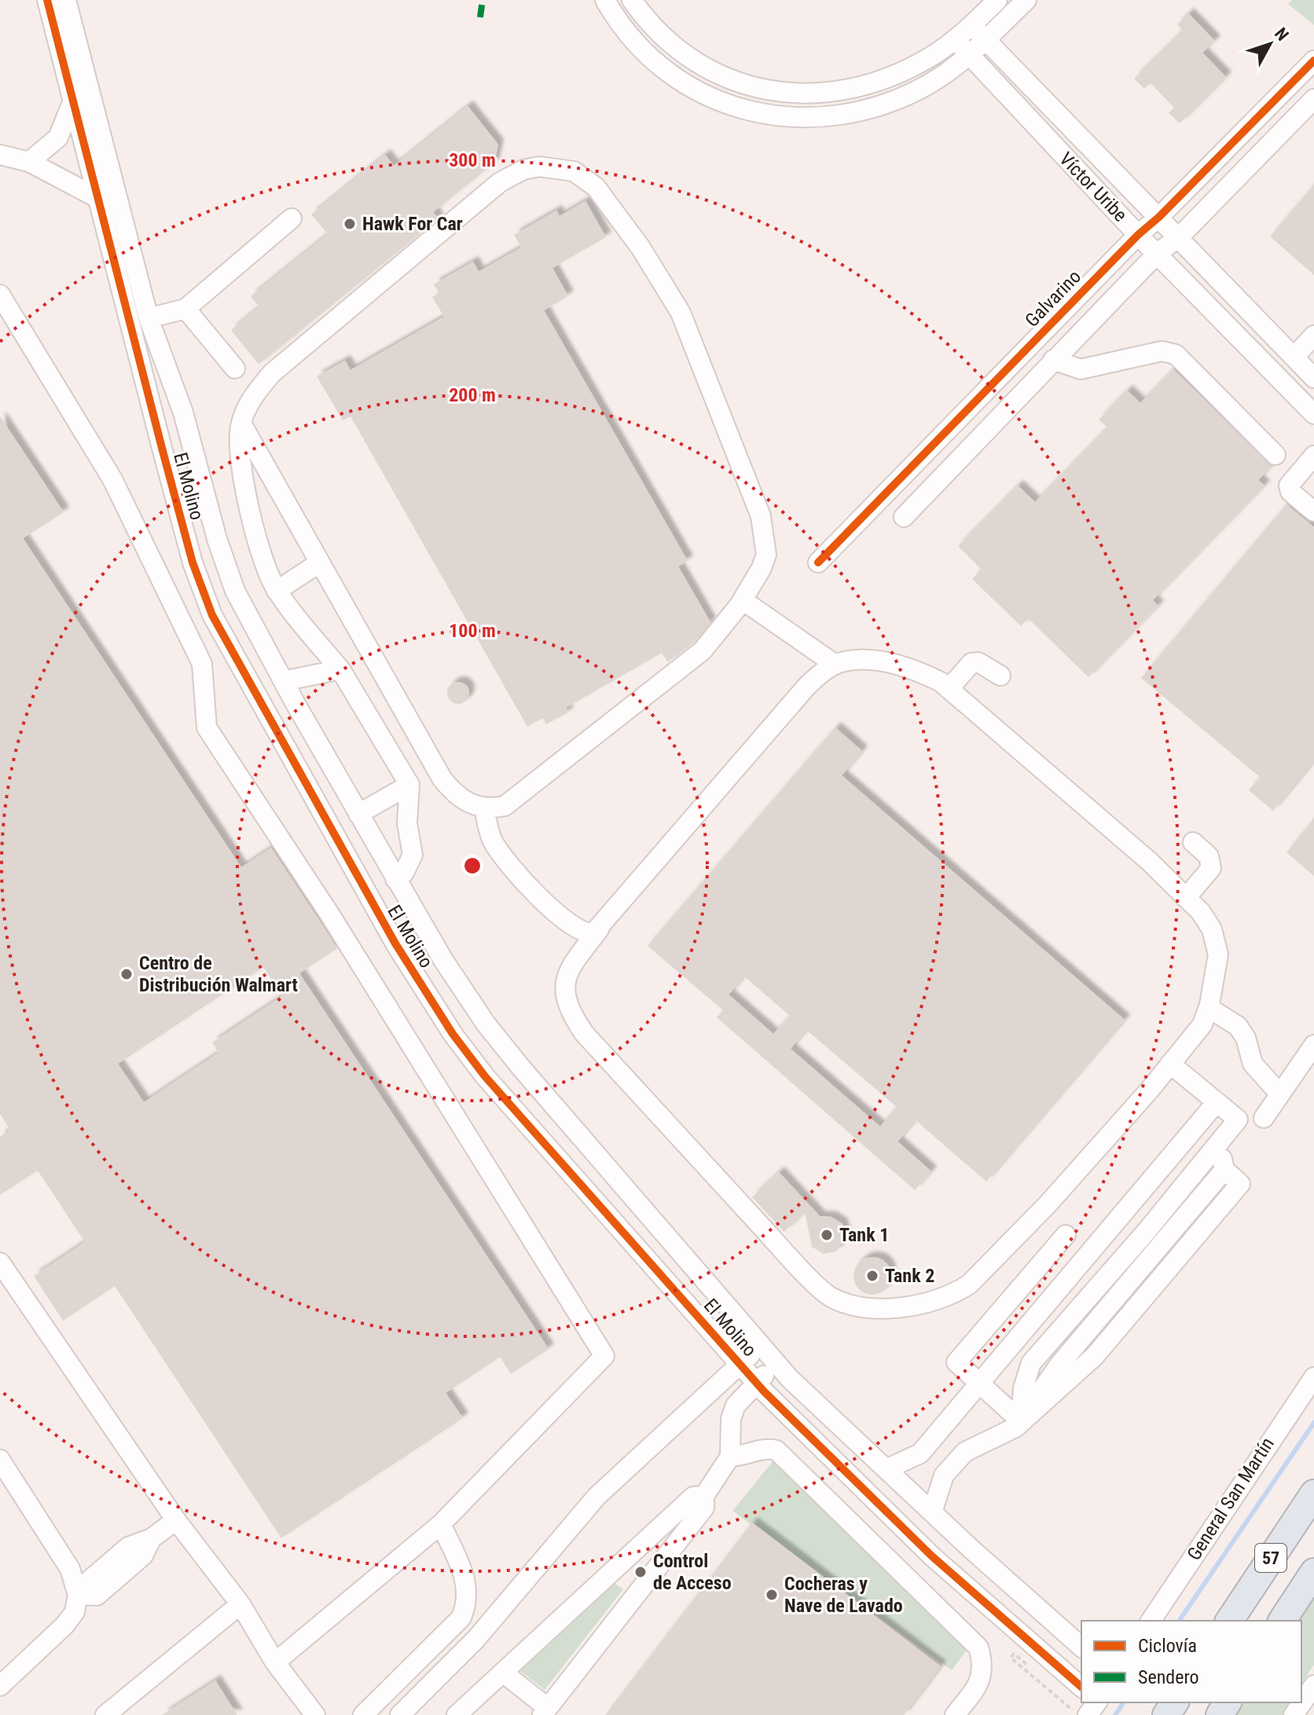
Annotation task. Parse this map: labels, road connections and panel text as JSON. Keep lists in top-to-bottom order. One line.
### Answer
{"streets":{"highway":["57"],"street":["Víctor Uribe","Galvarino","El Molino","General San Martín"]},"crossings":[["Víctor Uribe","Galvarino"]],"places":["Hawk For Car","Centro de Distribución Walmart","Tank 1","Tank 2","Control de Acceso","Cocheras y Nave de Lavado"],"legend":["Ciclovía","Sendero"],"north":"top right","rings":["300 m","200 m","100 m"]}
